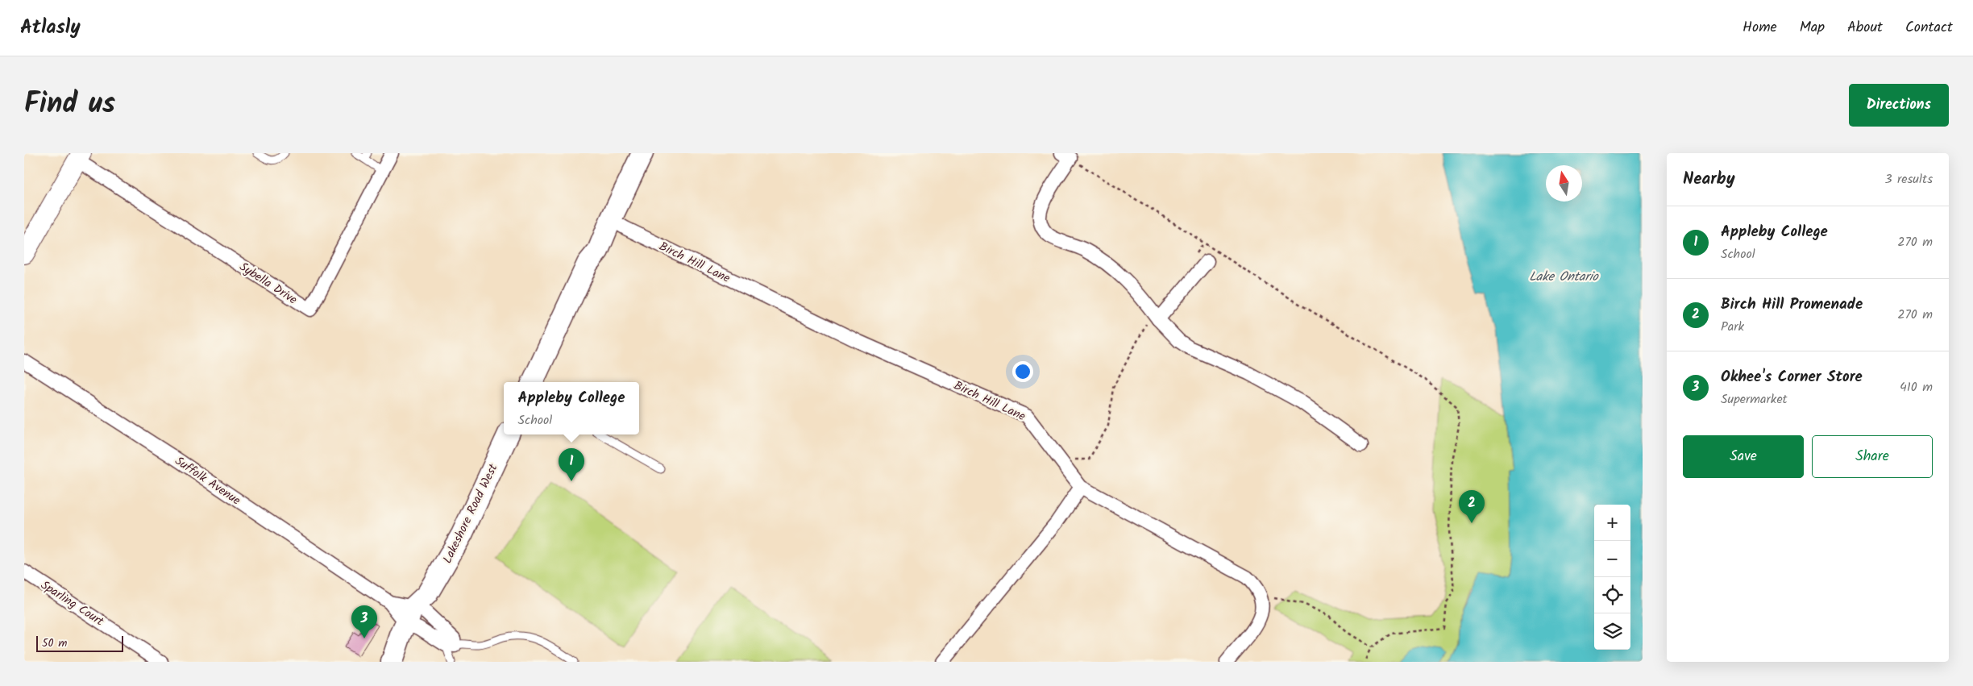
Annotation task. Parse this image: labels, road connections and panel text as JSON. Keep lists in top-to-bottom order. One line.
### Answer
{"streets":{"main road":["Lakeshore Road West"],"street":["Birch Hill Lane","Sybella Drive","Suffolk Avenue","Sparling Court"]},"crossings":[["Suffolk Avenue","Lakeshore Road West"]],"water":["Lake Ontario"],"scale_bar":"50 m","north":"top","page":{"header":"Atlasly","nav":["Home","Map","About","Contact"],"title":"Find us","buttons":["Directions",["Save","Share"]],"heading":["Nearby","3 results"],"list":[{"mark":"1","name":"Appleby College","note":"School","value":"270 m"},{"mark":"2","name":"Birch Hill Promenade","note":"Park","value":"270 m"},{"mark":"3","name":"Okhee's Corner Store","note":"Supermarket","value":"410 m"}],"popup":["Appleby College","School"],"pins":["1","2","3"],"map_buttons":["+","−"],"scale":"50 m"}}
